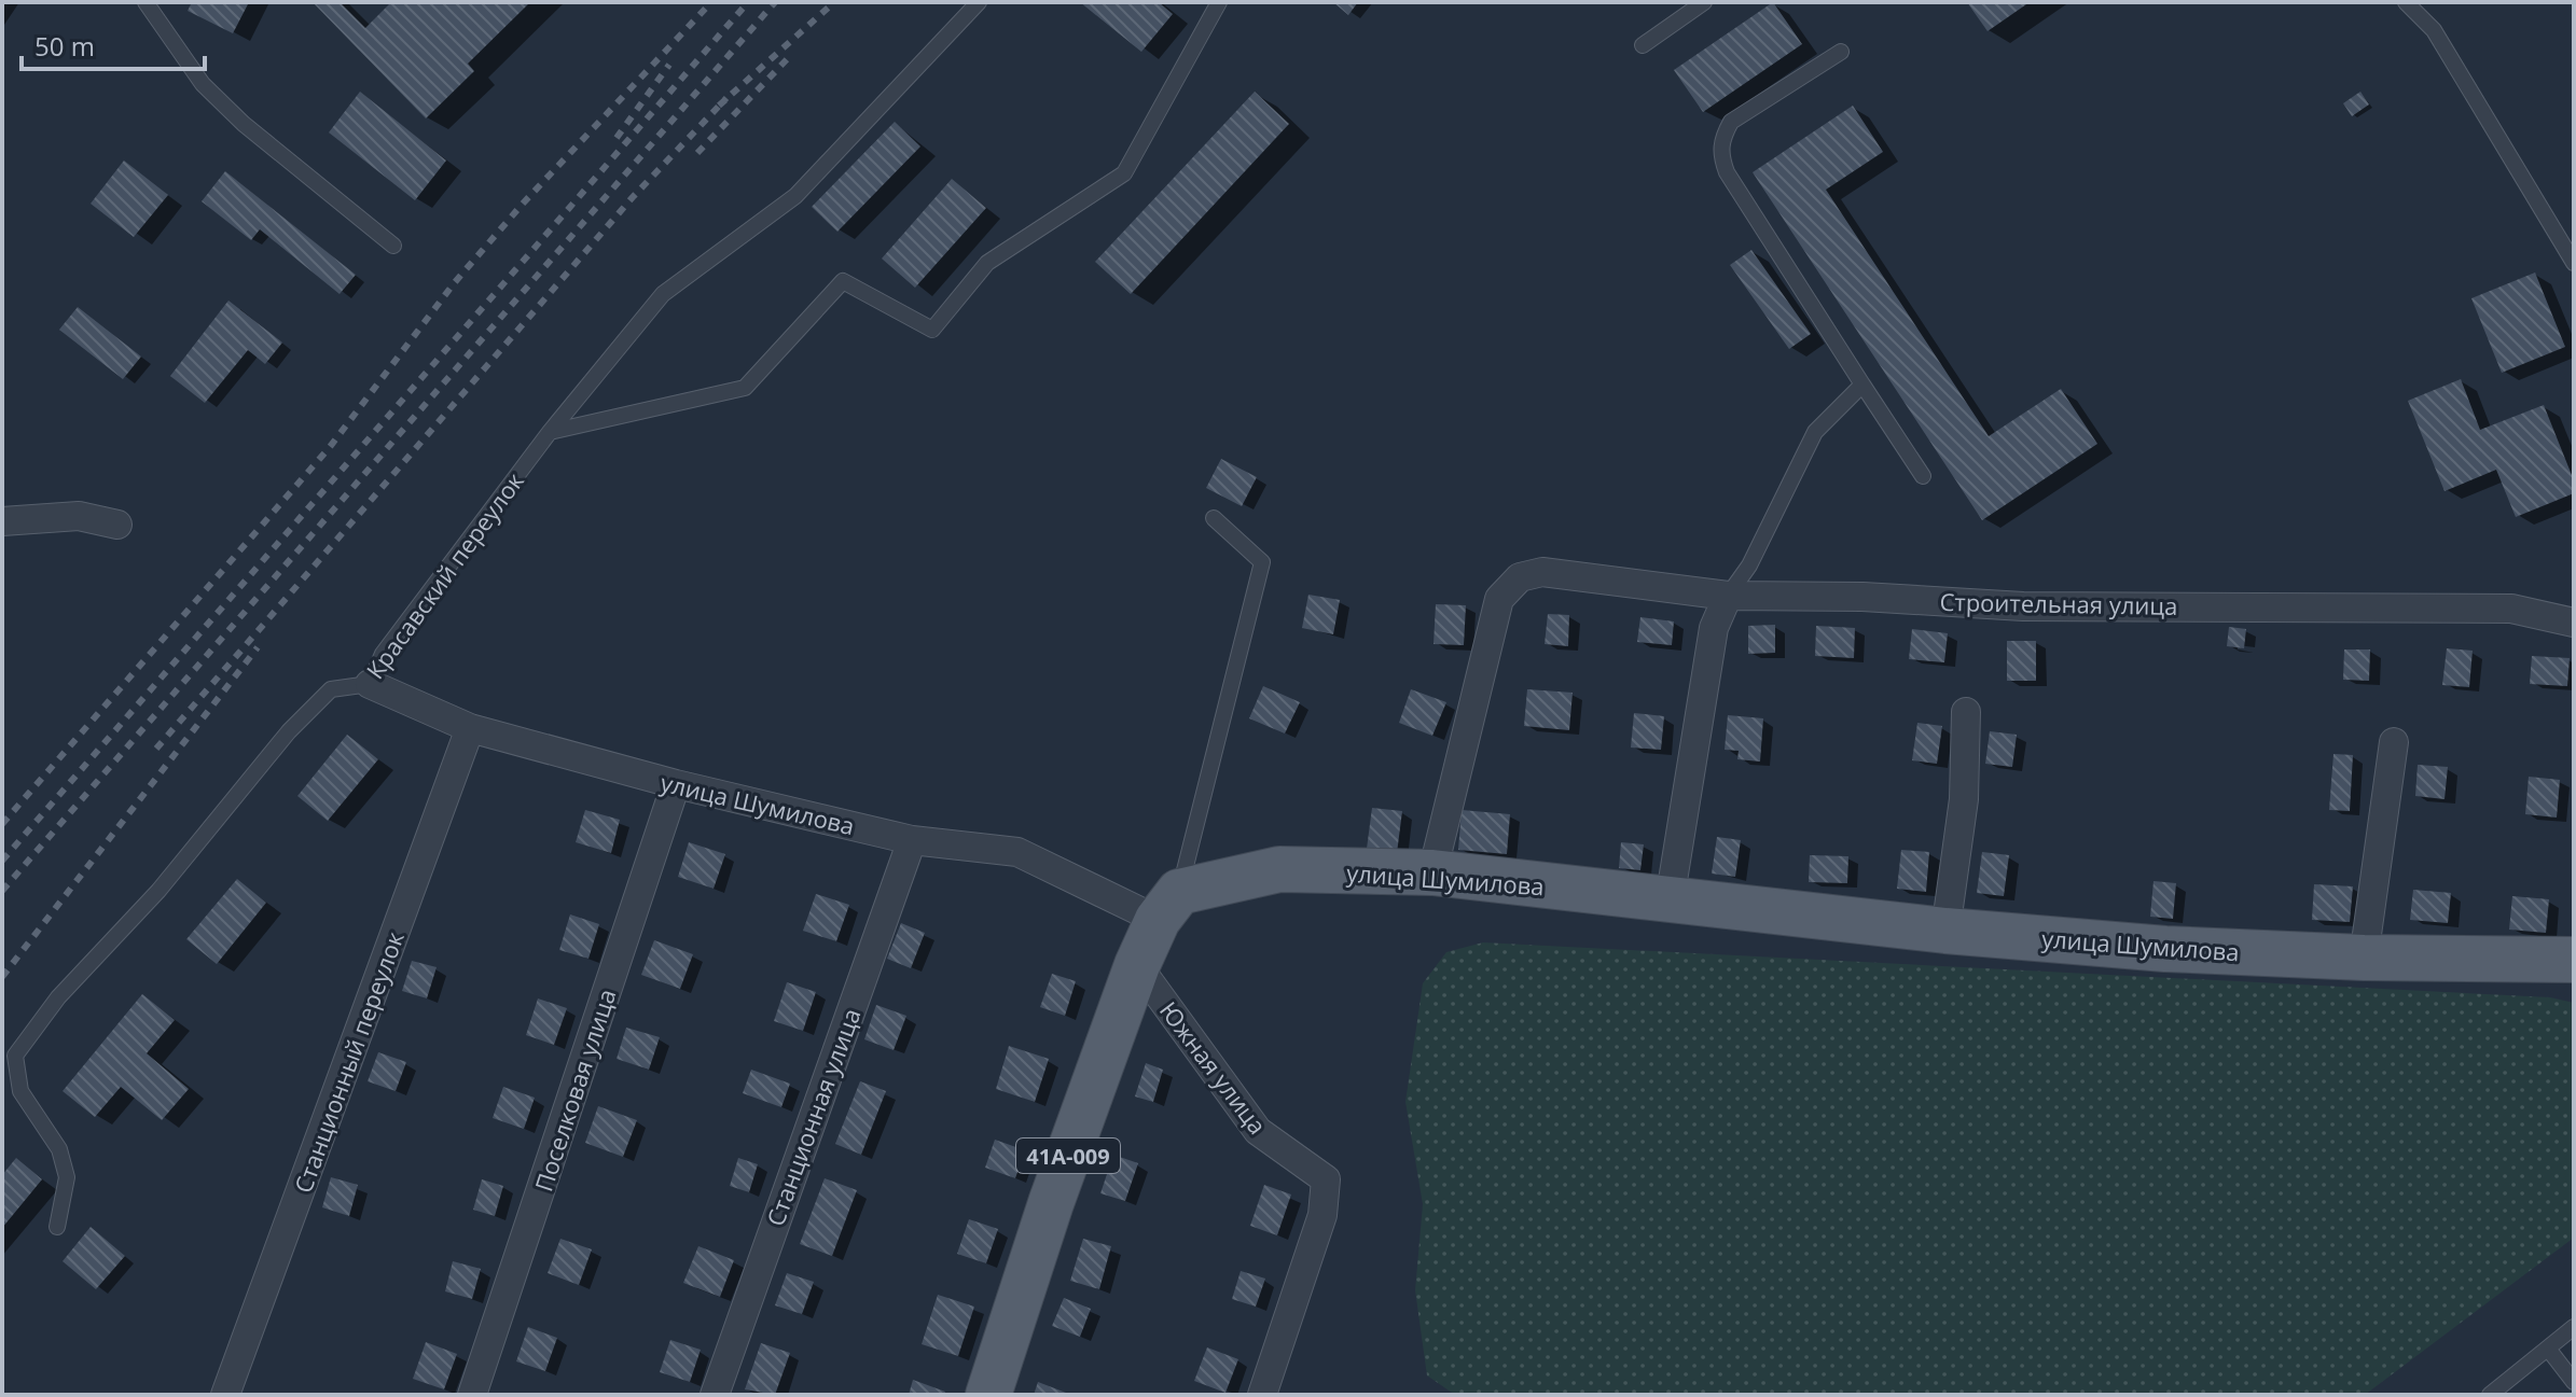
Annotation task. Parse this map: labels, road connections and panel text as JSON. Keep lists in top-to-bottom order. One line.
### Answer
{"streets":{"main road":["улица Шумилова","41А-009"],"street":["Строительная улица","Станционный переулок","Южная улица","Поселковая улица","Станционная улица"],"lane":["Красавский переулок"]},"crossings":[["Красавский переулок","улица Шумилова"],["Строительная улица","улица Шумилова"],["улица Шумилова","Станционный переулок"],["улица Шумилова","Поселковая улица"],["улица Шумилова","Станционная улица"],["улица Шумилова","41А-009"],["Южная улица","41А-009"]],"scale_bar":"50 m"}
